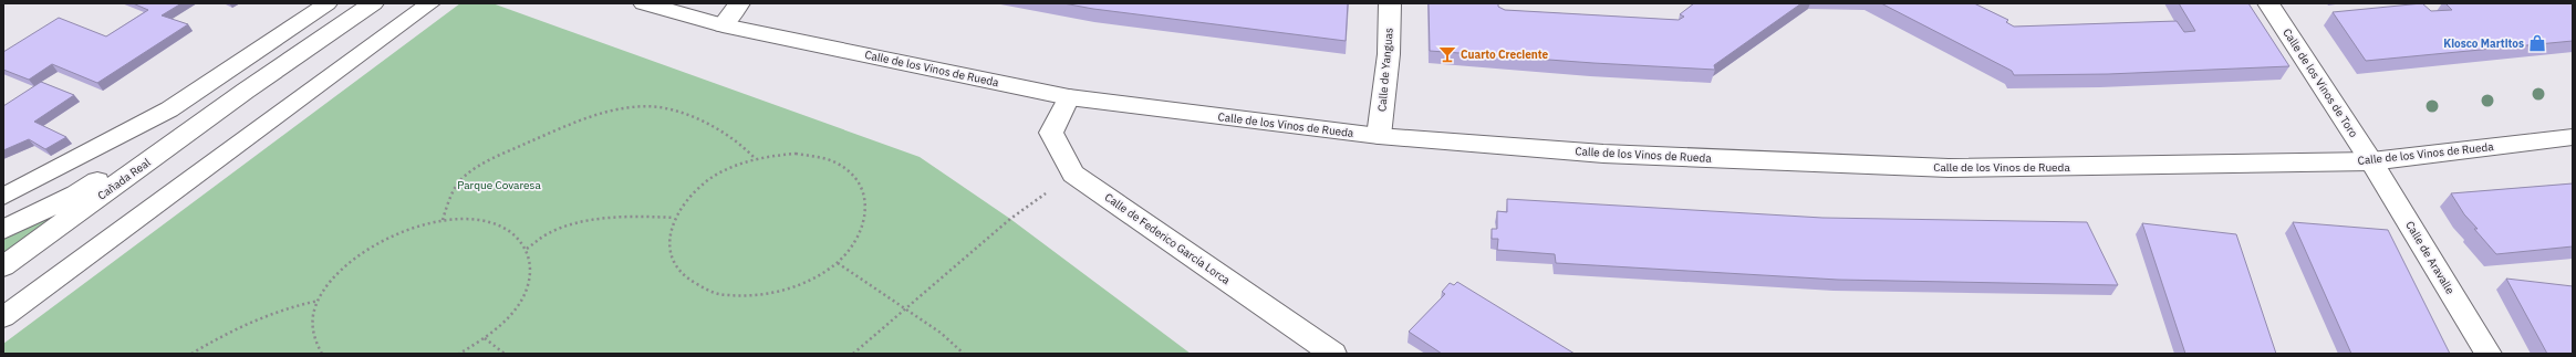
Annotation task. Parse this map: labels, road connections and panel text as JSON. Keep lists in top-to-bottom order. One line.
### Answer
{"streets":{"street":["Calle de los Vinos de Rueda","Calle de Yanguas","Calle de los Vinos de Toro","Cañada Real","Calle de Federico García Lorca","Calle de Aravalle"]},"crossings":[["Calle de los Vinos de Rueda","Calle de Yanguas"],["Calle de los Vinos de Rueda","Calle de los Vinos de Toro"],["Calle de los Vinos de Rueda","Calle de Federico García Lorca"],["Calle de los Vinos de Rueda","Calle de Aravalle"],["Calle de los Vinos de Toro","Calle de Aravalle"]],"parks":["Parque Covaresa"],"places":{"shop":["Kiosco Martitos"],"bar":["Cuarto Creciente"]}}
